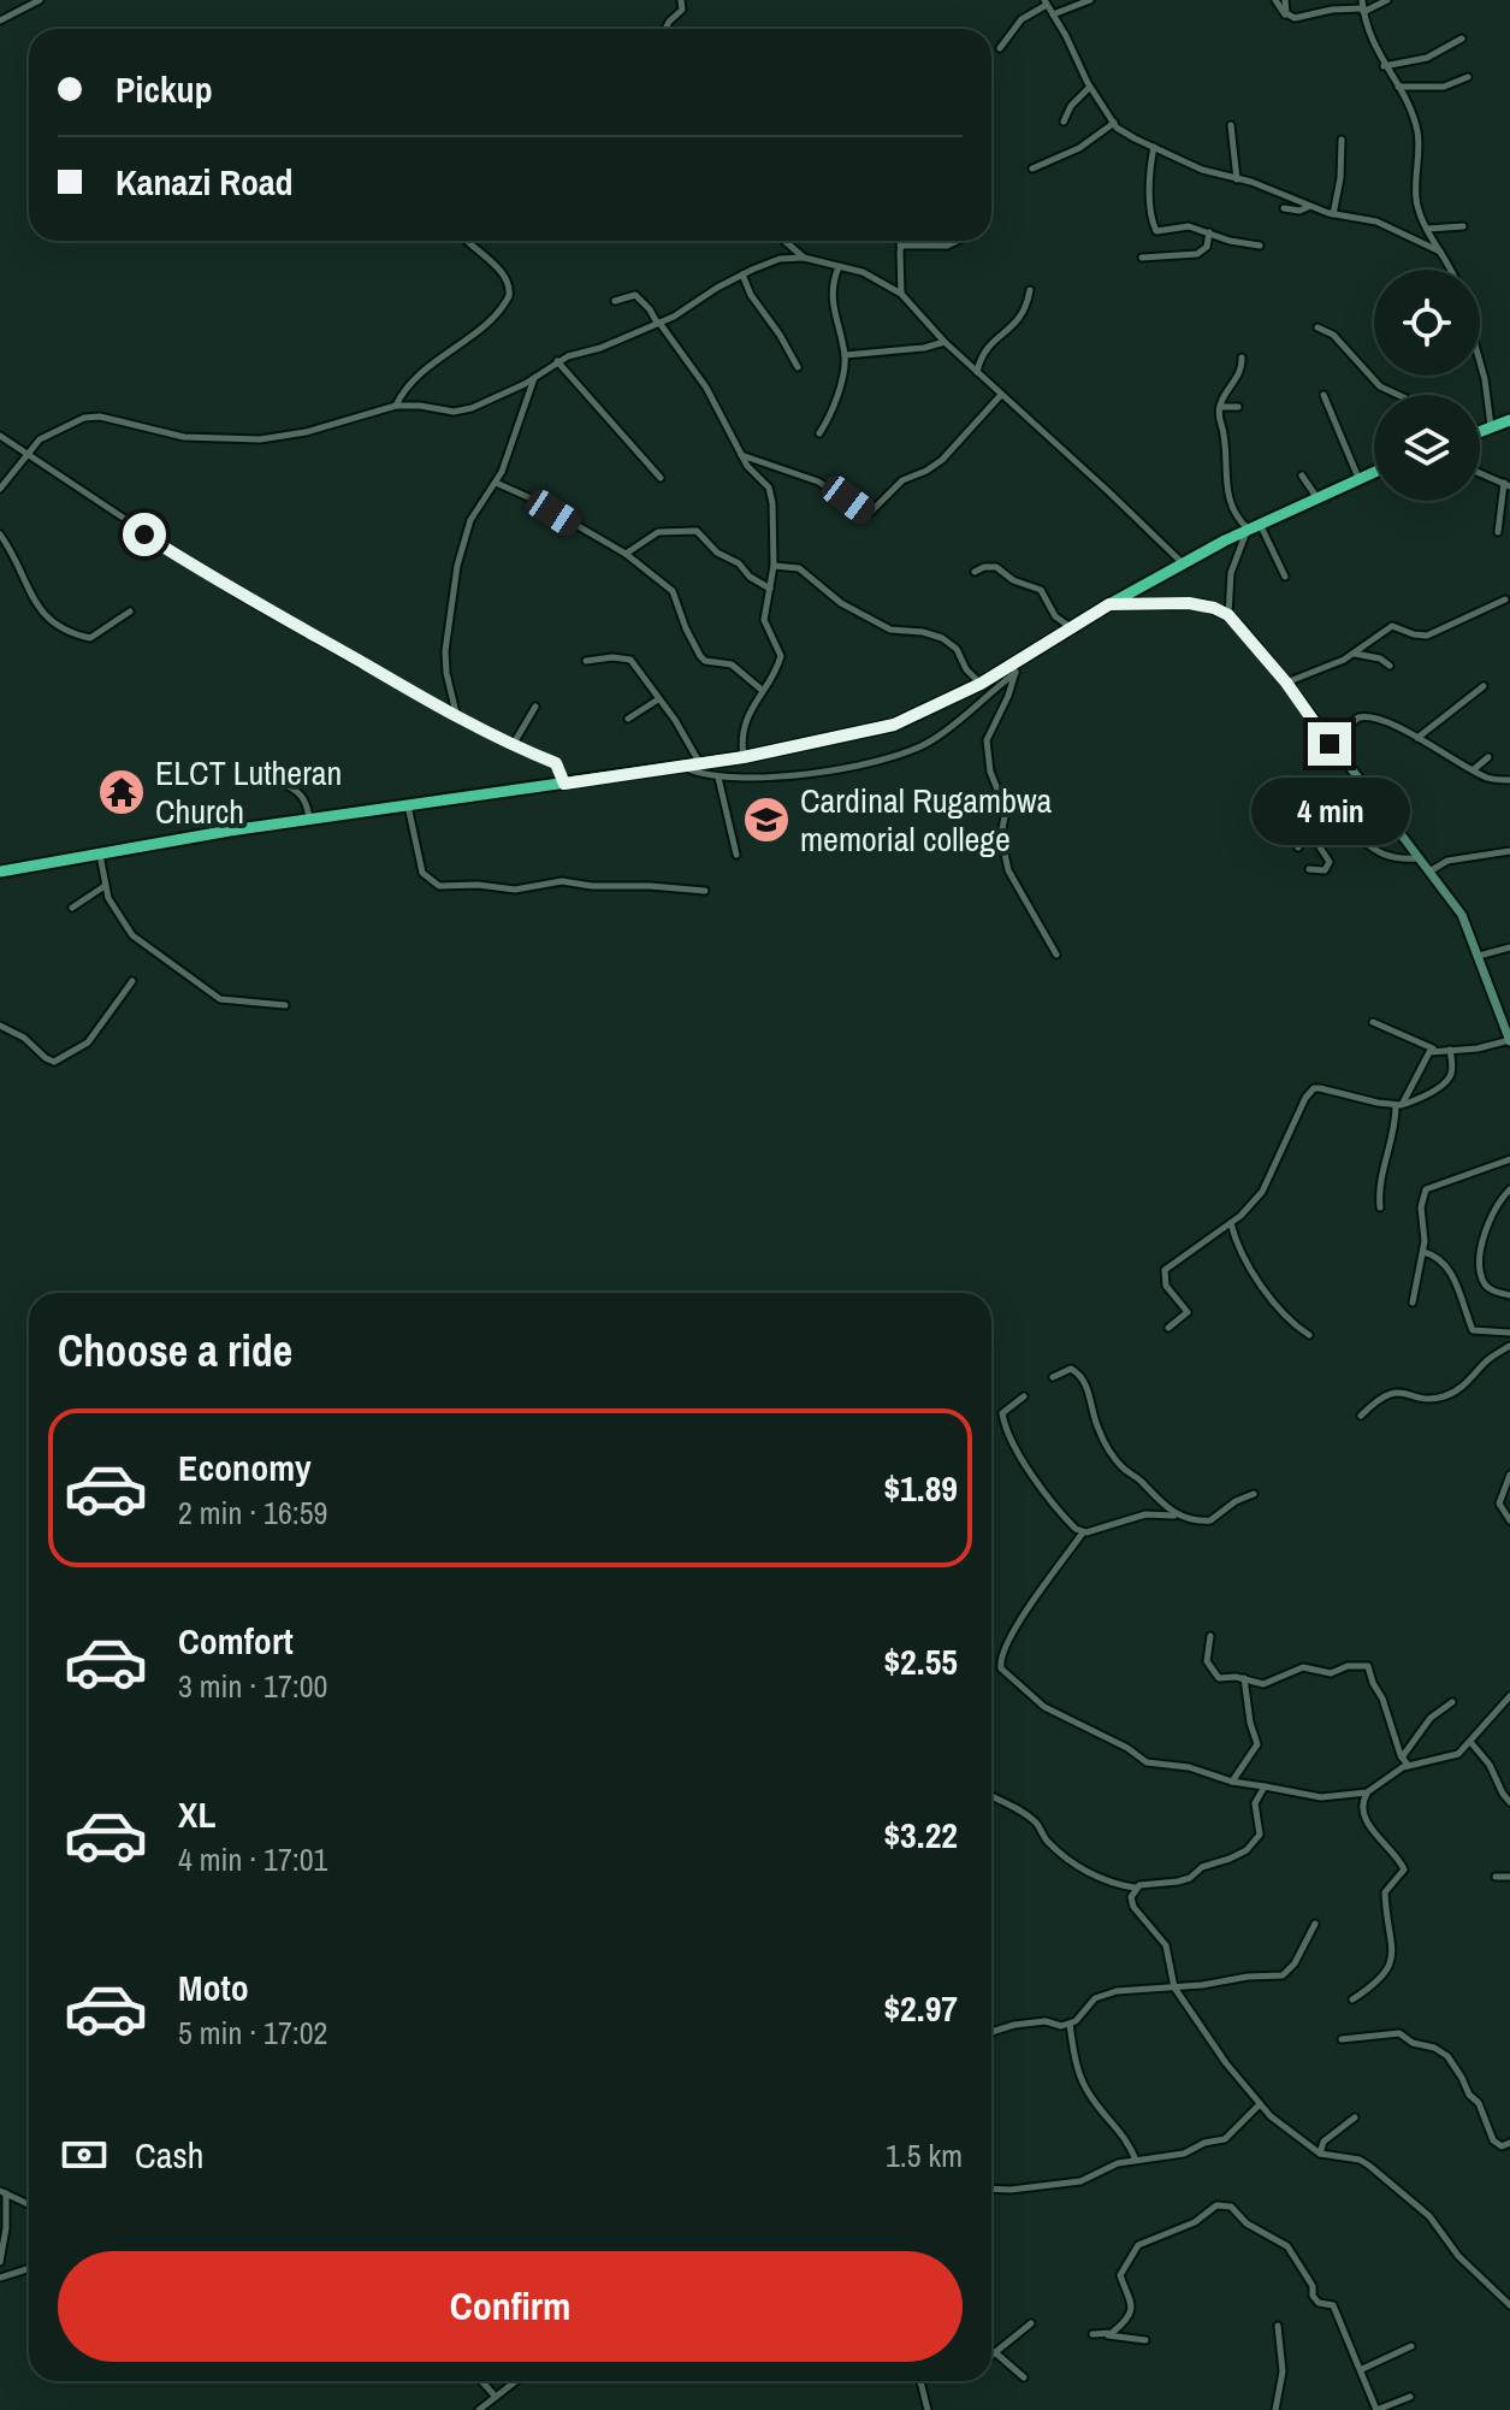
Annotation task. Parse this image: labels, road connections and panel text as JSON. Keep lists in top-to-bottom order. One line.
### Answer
{"places":{"temple":["ELCT Lutheran Church"],"school or university":["Cardinal Rugambwa memorial college"]},"page":{"banner":["Pickup","Kanazi Road"],"bubble":"4 min","heading":"Choose a ride","list":[{"name":"Economy","note":"2 min · 16:59","value":"$1.89"},{"name":"Comfort","note":"3 min · 17:00","value":"$2.55"},{"name":"XL","note":"4 min · 17:01","value":"$3.22"},{"name":"Moto","note":"5 min · 17:02","value":"$2.97"}],"pay":["Cash","1.5 km"],"buttons":"Confirm"}}
